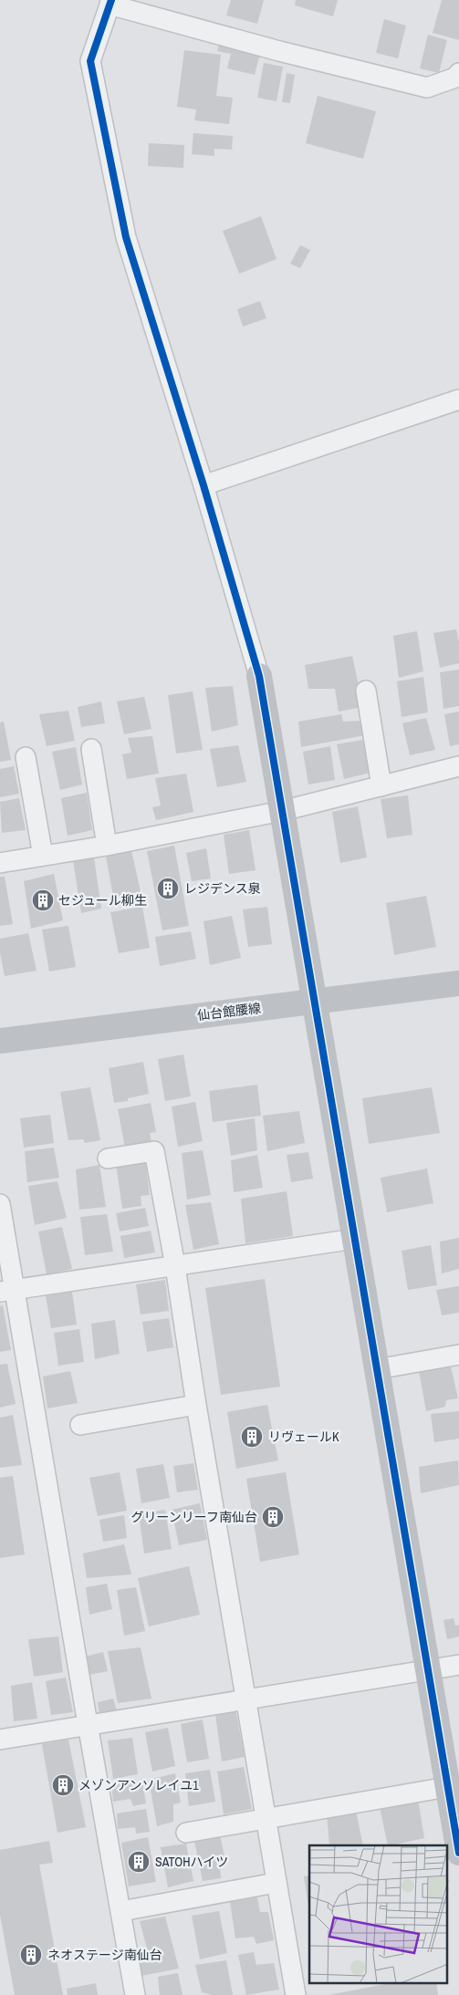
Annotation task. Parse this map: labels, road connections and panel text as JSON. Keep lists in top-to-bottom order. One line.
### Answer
{"streets":{"street":["仙台館腰線"]},"places":{"building":["レジデンス泉","セジュール柳生","リヴェールK","グリーンリーフ南仙台","メゾンアンソレイユ1","SATOHハイツ","ネオステージ南仙台"]}}
